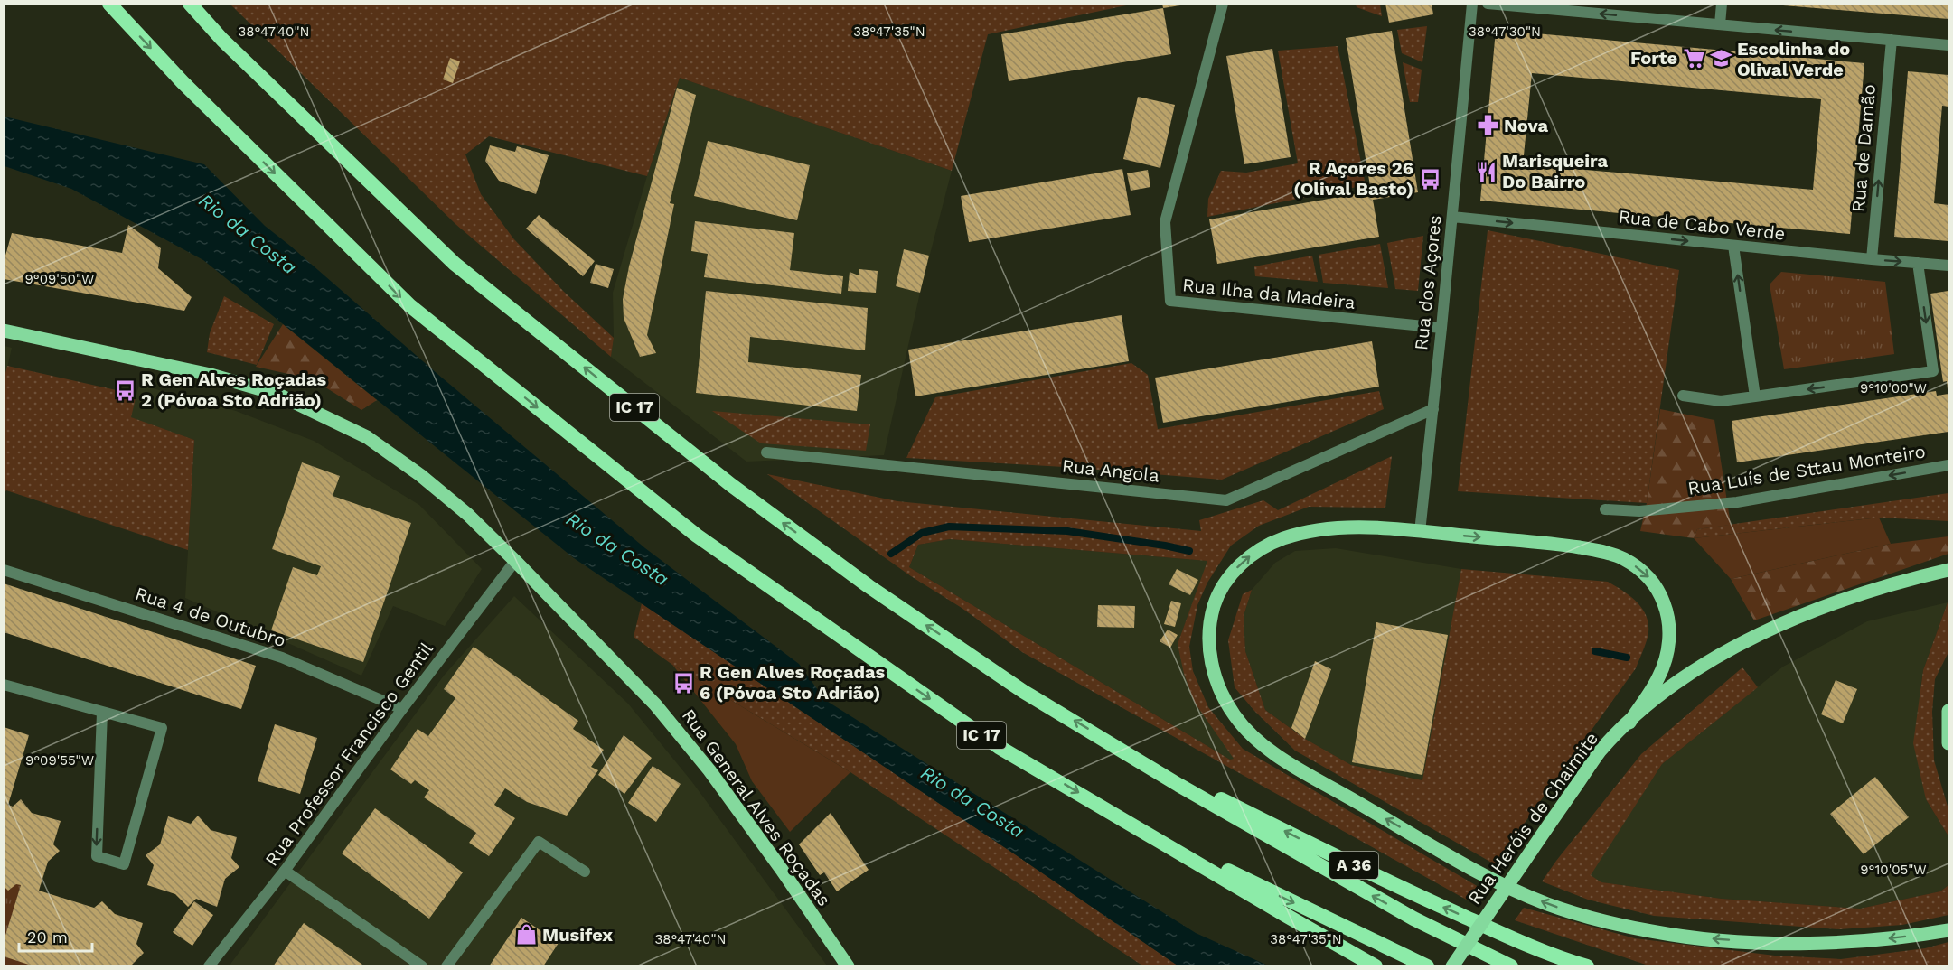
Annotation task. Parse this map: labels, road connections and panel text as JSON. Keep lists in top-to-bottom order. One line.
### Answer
{"streets":{"highway":["IC 17","A 36"],"main road":["Rua General Alves Roçadas","Rua Heróis de Chaimite"],"street":["Rua de Damão","Rua de Cabo Verde","Rua dos Açores","Rua Ilha da Madeira","Rua Luís de Sttau Monteiro","Rua Angola","Rua 4 de Outubro","Rua Professor Francisco Gentil"]},"crossings":[["Rua de Damão","Rua de Cabo Verde"],["Rua de Cabo Verde","Rua dos Açores"],["Rua dos Açores","Rua Ilha da Madeira"],["Rua dos Açores","Rua Angola"],["IC 17","A 36"],["Rua 4 de Outubro","Rua Professor Francisco Gentil"],["Rua Professor Francisco Gentil","Rua General Alves Roçadas"]],"one_way":["Rua de Damão","Rua de Cabo Verde","Rua Luís de Sttau Monteiro"],"water":["Rio da Costa"],"places":{"supermarket":["Forte"],"school or university":["Escolinha do Olival Verde"],"pharmacy":["Nova"],"restaurant":["Marisqueira Do Bairro"],"bus stop":["R Açores 26 (Olival Basto)","R Gen Alves Roçadas 2 (Póvoa Sto Adrião)","R Gen Alves Roçadas 6 (Póvoa Sto Adrião)"],"shop":["Musifex"]},"scale_bar":"20 m","coordinates":["38°47'40\"N","38°47'35\"N","38°47'30\"N","9°09'50\"W","9°10'00\"W","9°09'55\"W","9°10'05\"W"]}
